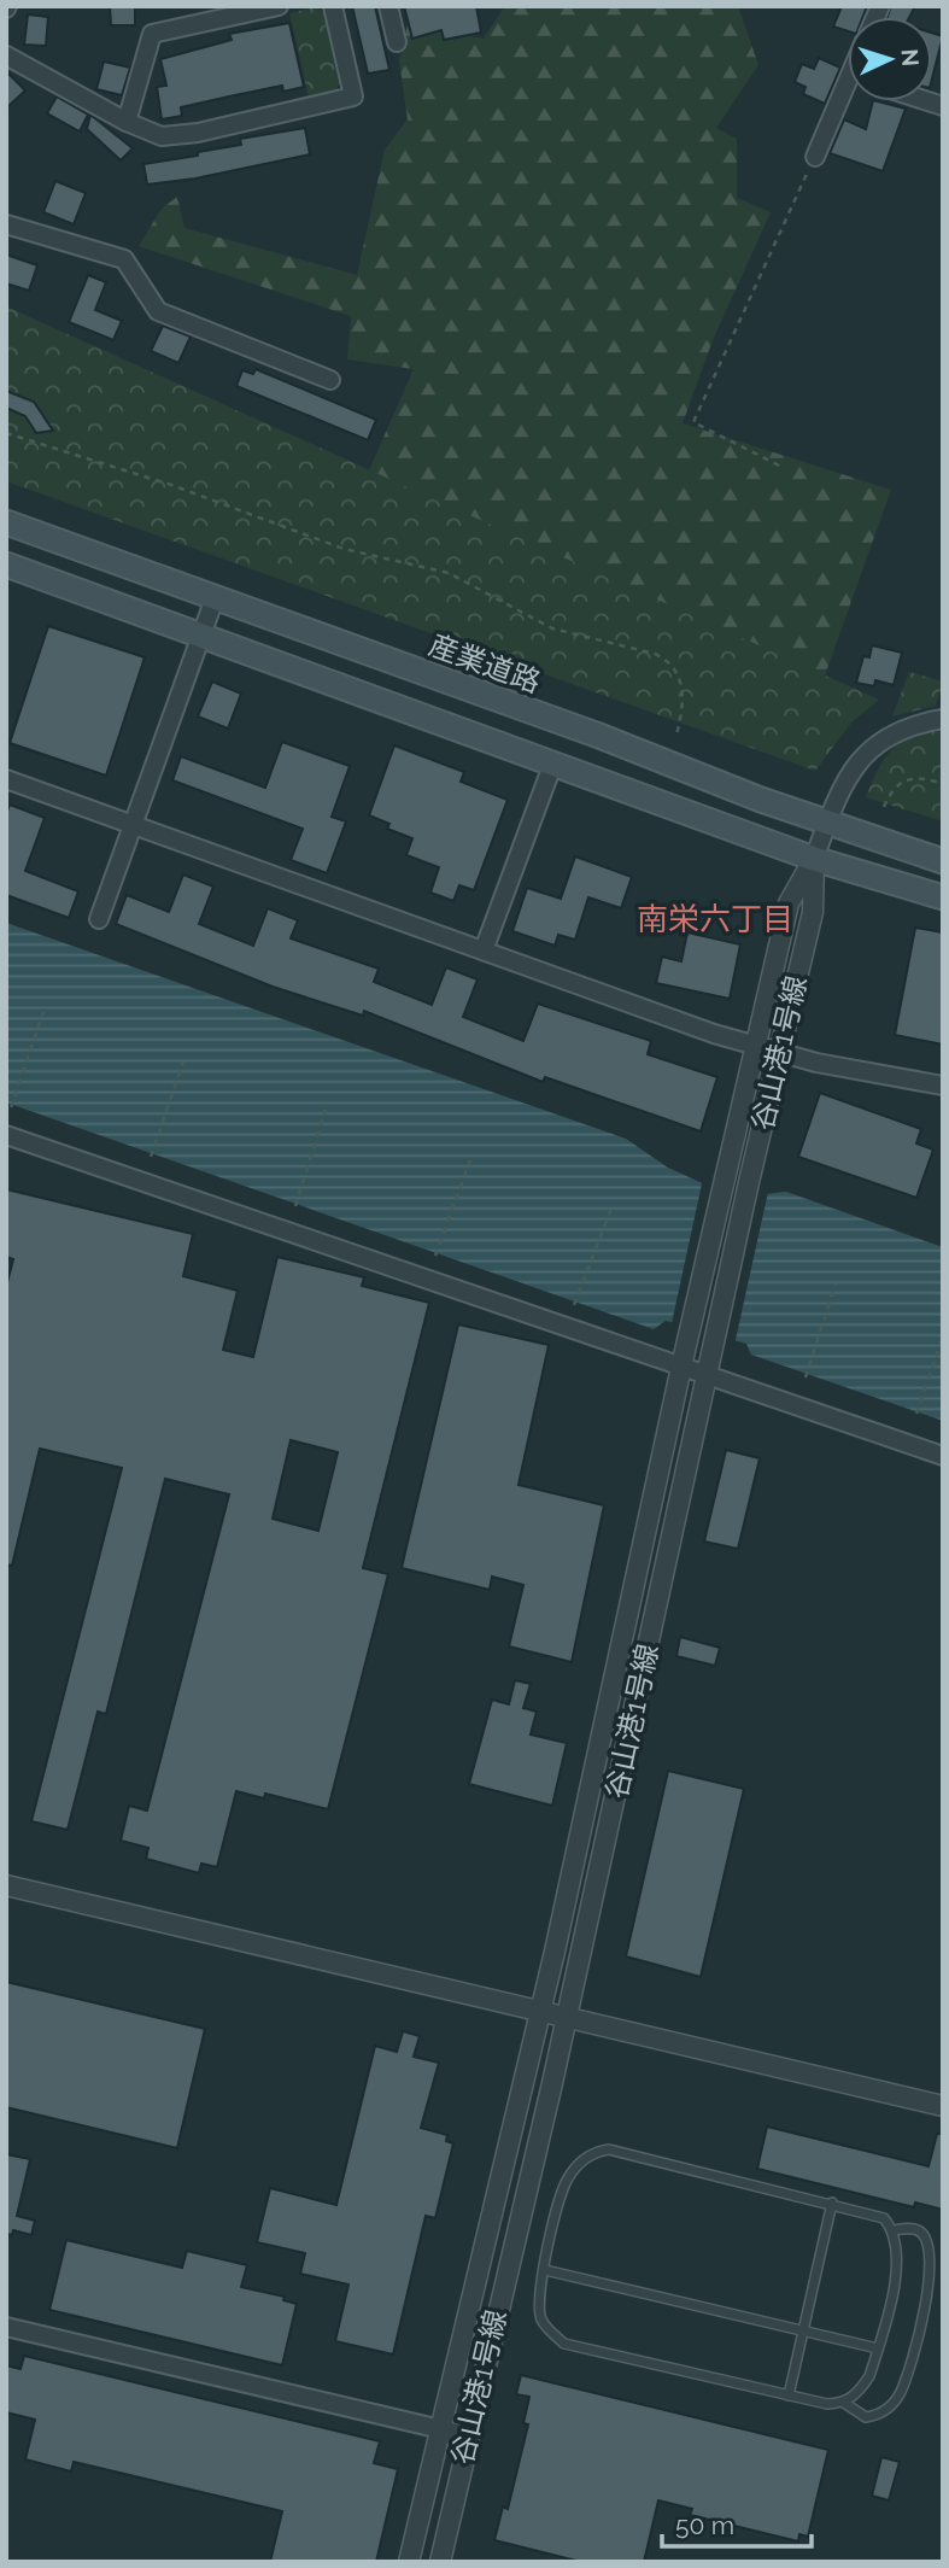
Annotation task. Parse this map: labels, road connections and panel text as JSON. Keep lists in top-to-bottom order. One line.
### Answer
{"streets":{"main road":["産業道路"],"street":["谷山港1号線"]},"districts":["南栄六丁目"],"scale_bar":"50 m","north":"right"}
